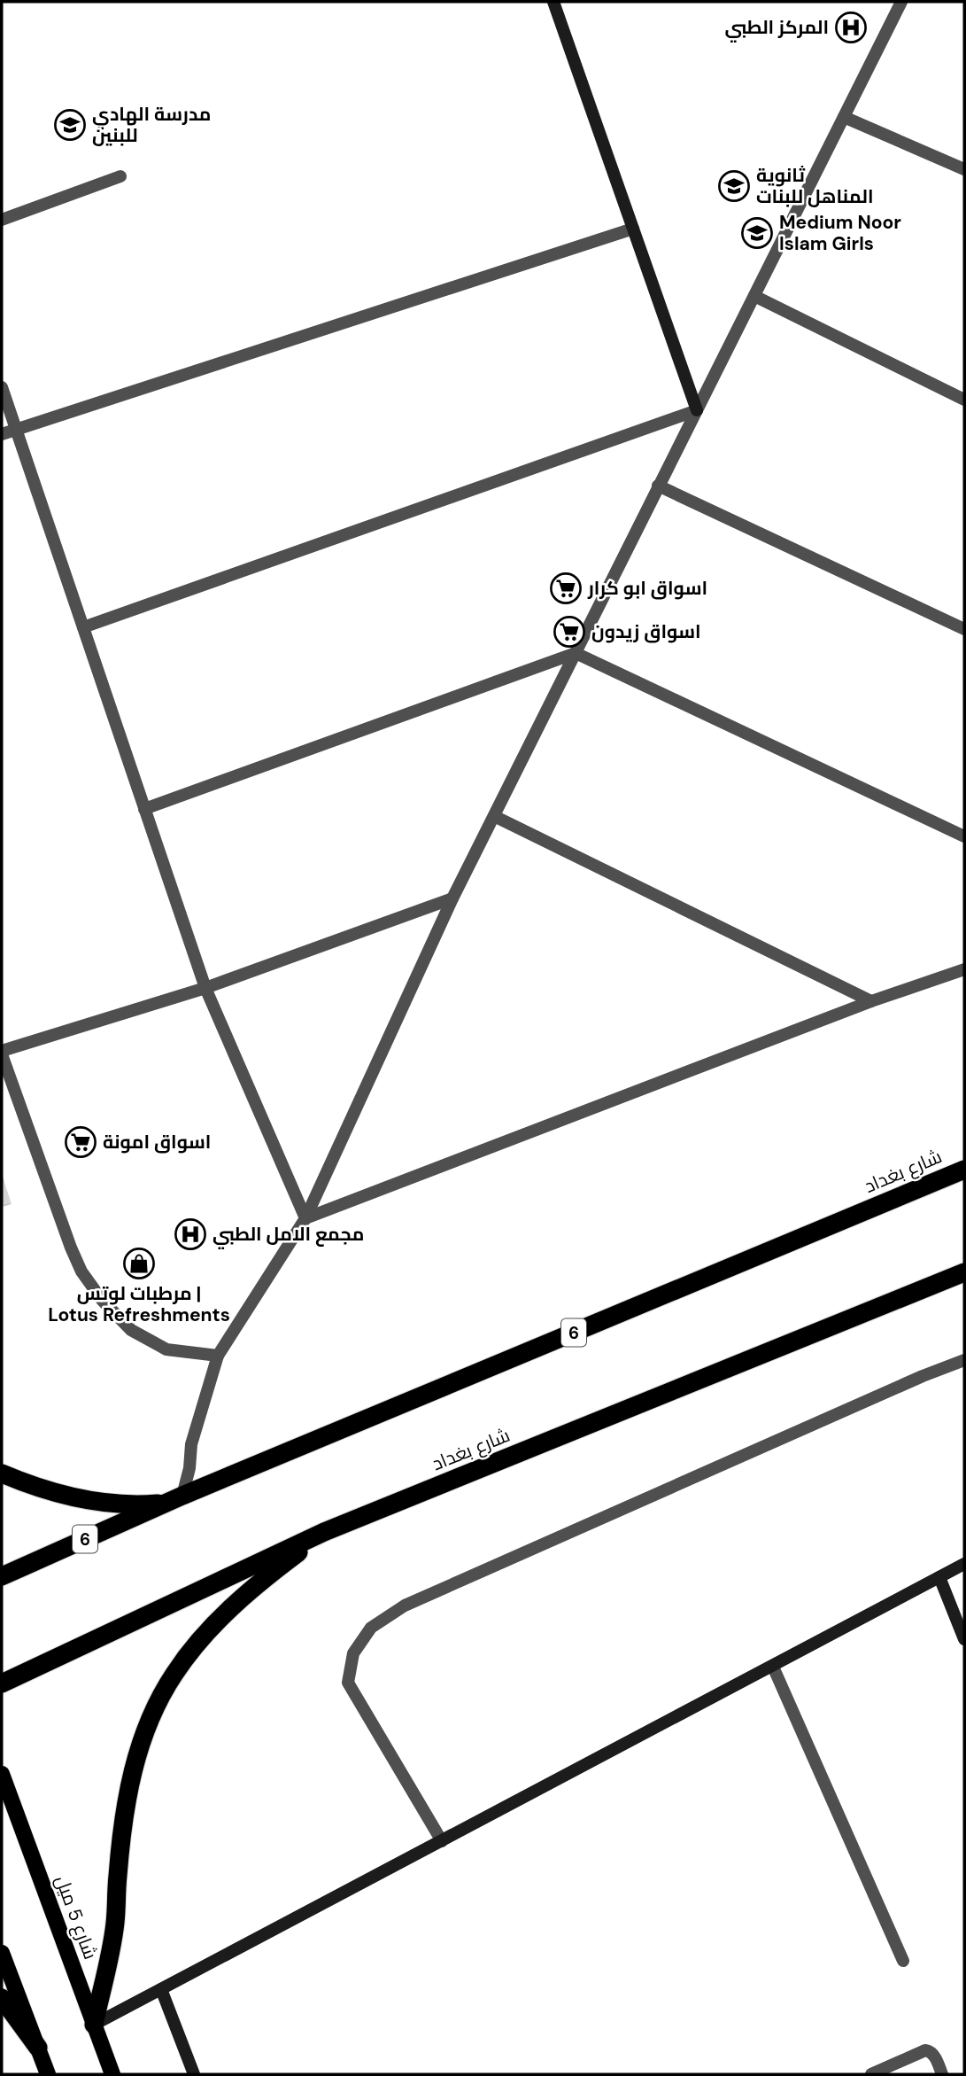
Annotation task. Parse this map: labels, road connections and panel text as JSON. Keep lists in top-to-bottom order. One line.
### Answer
{"streets":{"highway":["شارع بغداد","6"],"main road":["شارع 5 ميل"]},"places":{"hospital":["المركز الطبي","مجمع الامل الطبي"],"school or university":["مدرسة الهادي للبنين","ثانوية المناهل للبنات","Medium Noor Islam Girls"],"supermarket":["اسواق ابو كرار","اسواق زيدون","اسواق امونة"],"shop":["مرطبات لوتس | Lotus Refreshments"]}}
